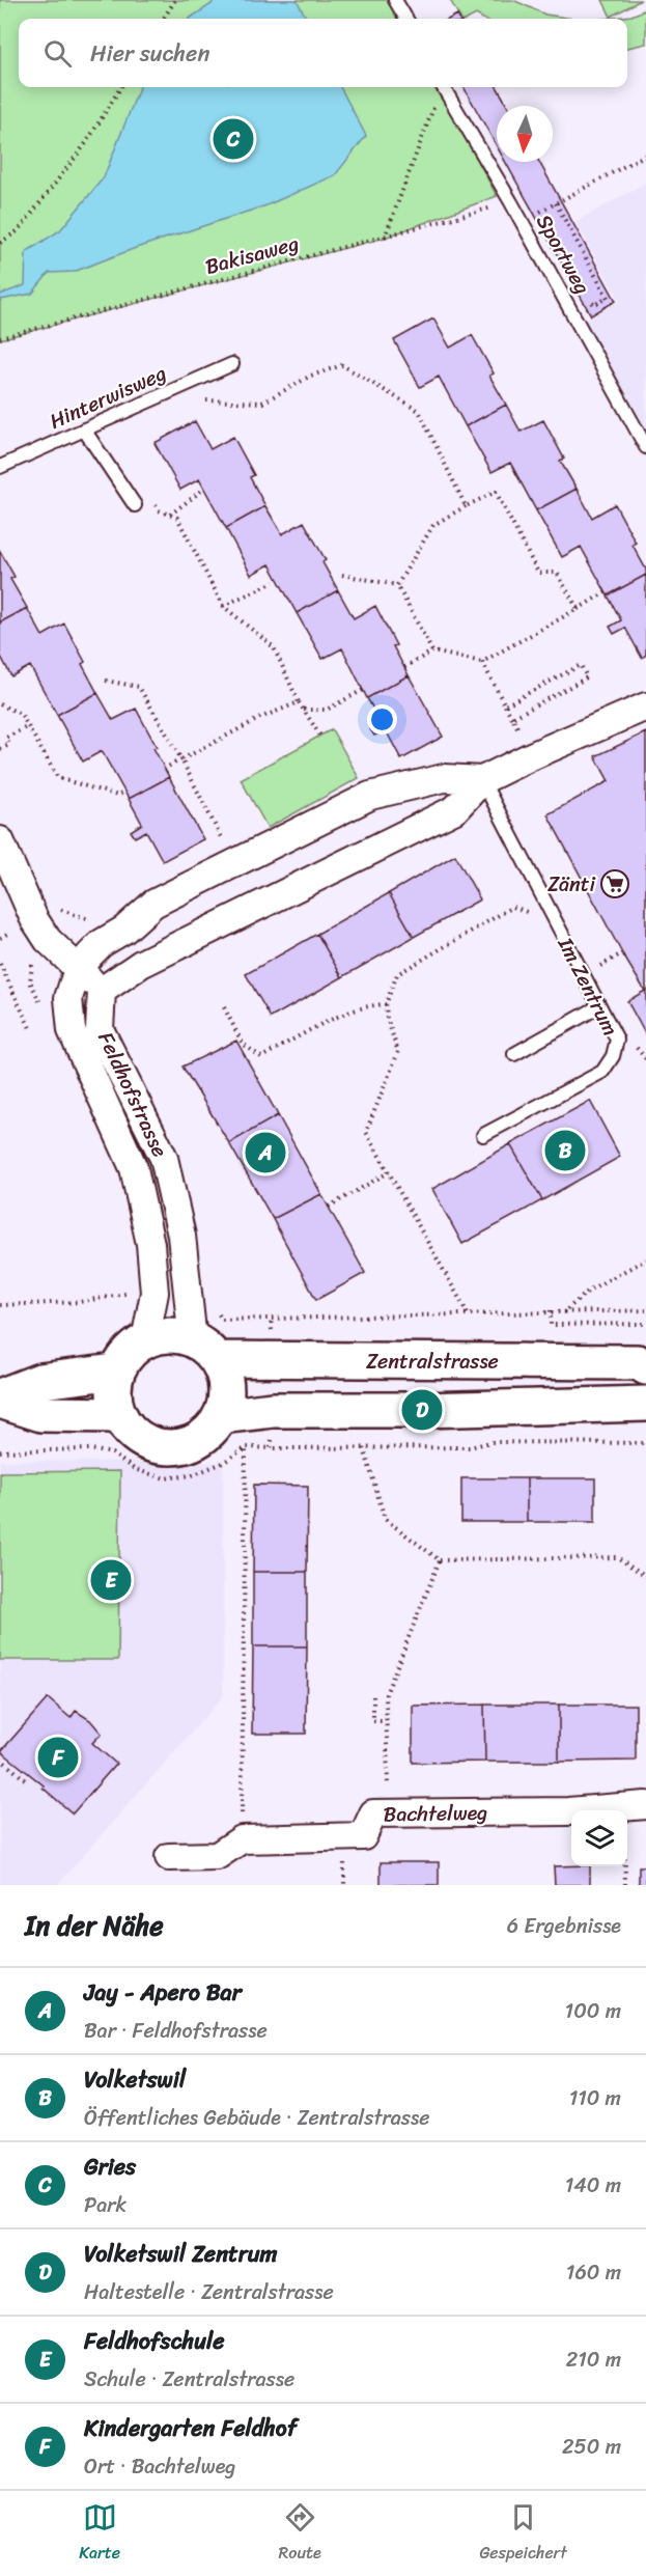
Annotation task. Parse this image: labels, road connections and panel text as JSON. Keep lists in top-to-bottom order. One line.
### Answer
{"streets":{"street":["Feldhofstrasse","Zentralstrasse","Bachtelweg"],"lane":["Sportweg","Hinterwisweg","Im Zentrum"],"path":["Bakisaweg"]},"crossings":[["Sportweg","Bakisaweg"],["Feldhofstrasse","Zentralstrasse"]],"places":{"supermarket":["Zänti"]},"north":"bottom","page":{"search":"Hier suchen","pins":["C","B","A","D","E","F"],"heading":["In der Nähe","6 Ergebnisse"],"list":[{"mark":"A","name":"Jay - Apero Bar","note":"Bar · Feldhofstrasse","value":"100 m"},{"mark":"B","name":"Volketswil","note":"Öffentliches Gebäude · Zentralstrasse","value":"110 m"},{"mark":"C","name":"Gries","note":"Park","value":"140 m"},{"mark":"D","name":"Volketswil Zentrum","note":"Haltestelle · Zentralstrasse","value":"160 m"},{"mark":"E","name":"Feldhofschule","note":"Schule · Zentralstrasse","value":"210 m"},{"mark":"F","name":"Kindergarten Feldhof","note":"Ort · Bachtelweg","value":"250 m"}],"nav":["Karte","Route","Gespeichert"]}}
